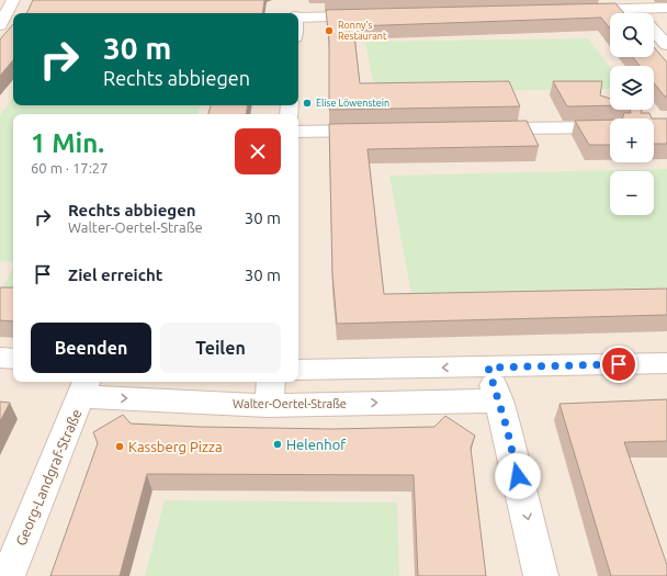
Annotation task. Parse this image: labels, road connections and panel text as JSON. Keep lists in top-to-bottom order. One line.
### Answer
{"streets":{"street":["Walter-Oertel-Straße","Georg-Landgraf-Straße"]},"crossings":[["Walter-Oertel-Straße","Georg-Landgraf-Straße"]],"places":["Ronny's Restaurant","Elise Löwenstein","Helenhof","Kassberg Pizza"],"page":{"map_buttons":["+","−"],"turn":["30 m","Rechts abbiegen"],"heading":["1 Min.","60 m · 17:27"],"list":[{"name":"Rechts abbiegen","note":"Walter-Oertel-Straße","value":"30 m"},{"name":"Ziel erreicht","value":"30 m"}],"buttons":["Beenden","Teilen"]}}
